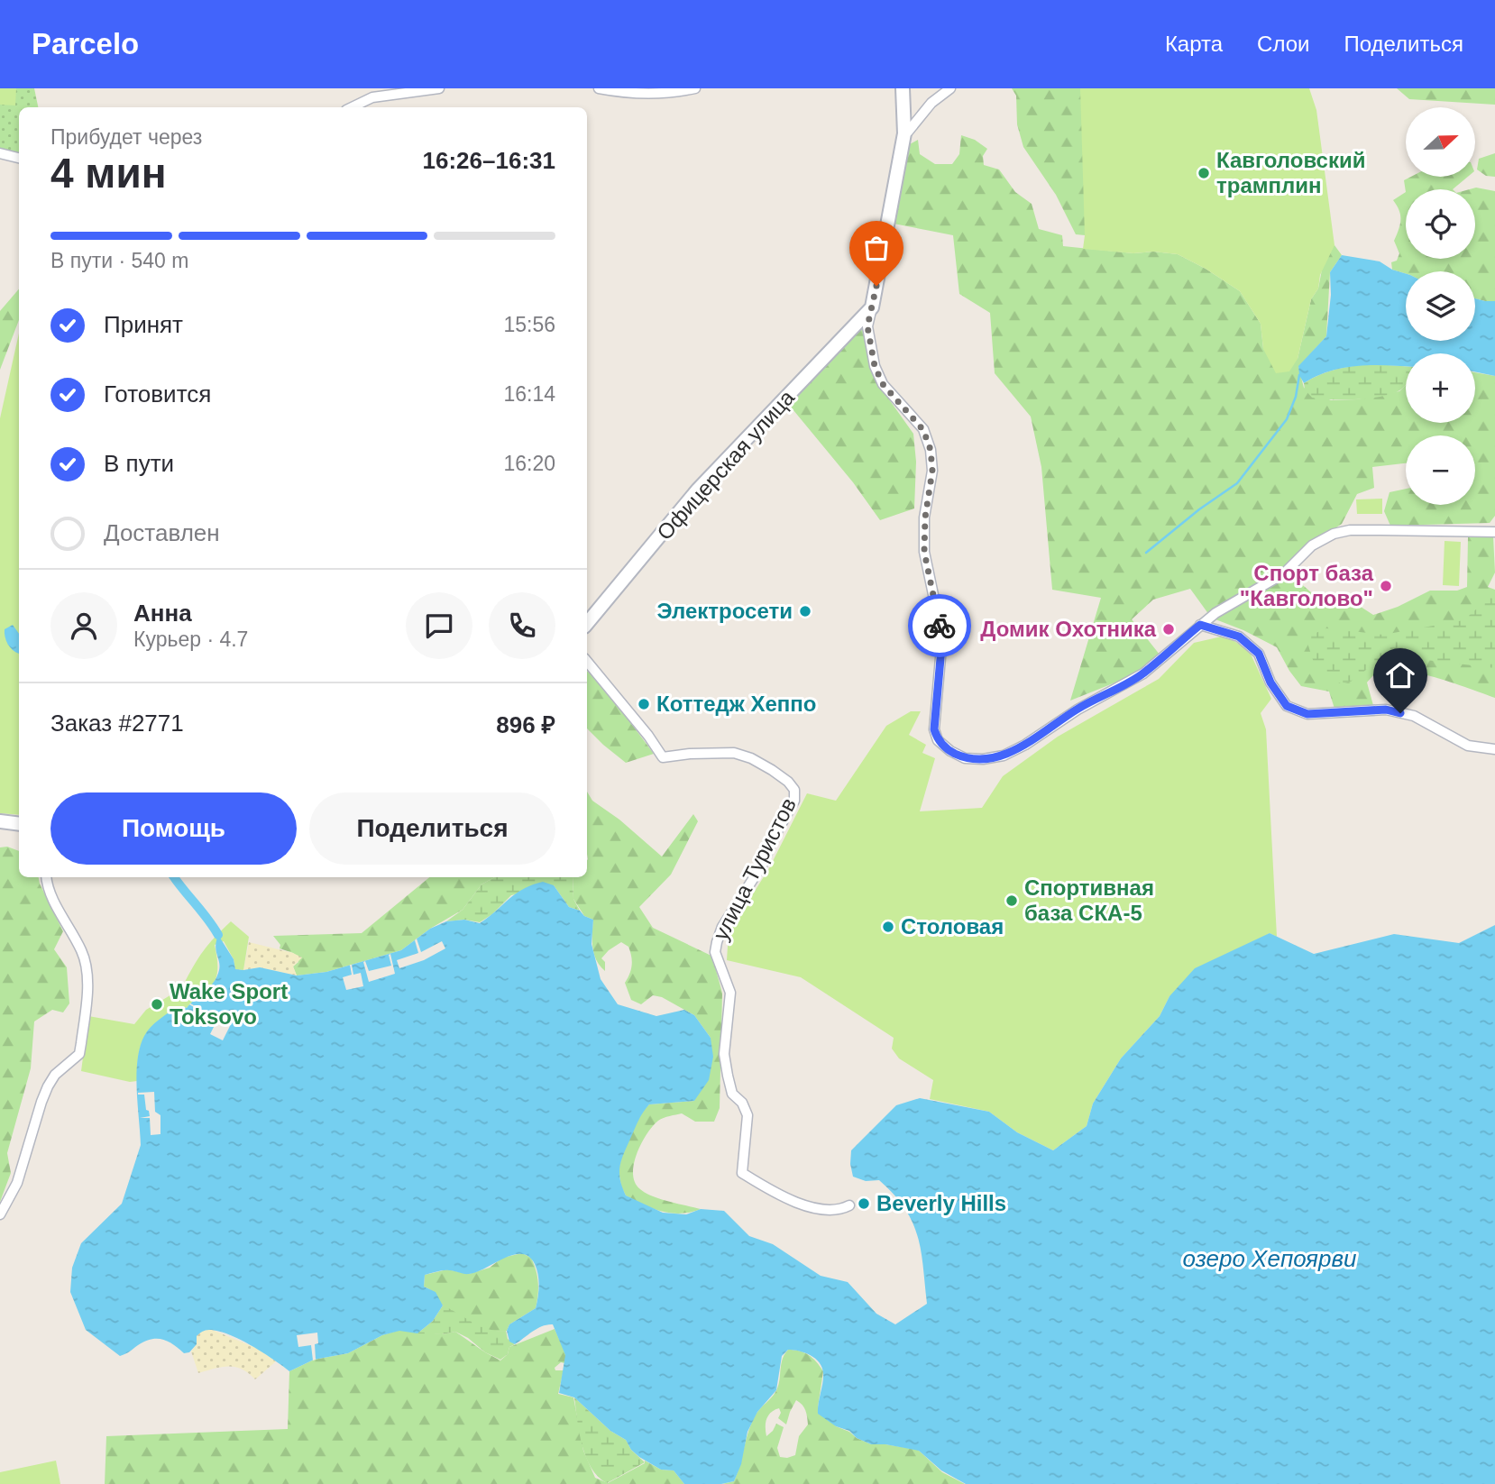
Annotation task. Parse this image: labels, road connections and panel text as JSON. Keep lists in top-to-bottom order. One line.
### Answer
{"streets":{"street":["Офицерская улица","улица Туристов"]},"water":["озеро Хепоярви"],"places":["Кавголовский трамплин","Спорт база \"Кавголово\"","Электросети","Домик Охотника","Коттедж Хеппо","Спортивная база СКА-5","Столовая","Wake Sport Toksovo","Beverly Hills"],"north":"right","page":{"header":"Parcelo","nav":["Карта","Слои","Поделиться"],"map_buttons":["+","−"],"heading":["4 мин","Прибудет через","16:26–16:31"],"panel":["Анна","Курьер · 4.7","Заказ #2771","896 ₽"],"bar":"В пути · 540 m","list":[["Принят","15:56"],["Готовится","16:14"],["В пути","16:20"],"Доставлен"],"buttons":["Помощь","Поделиться"]}}
